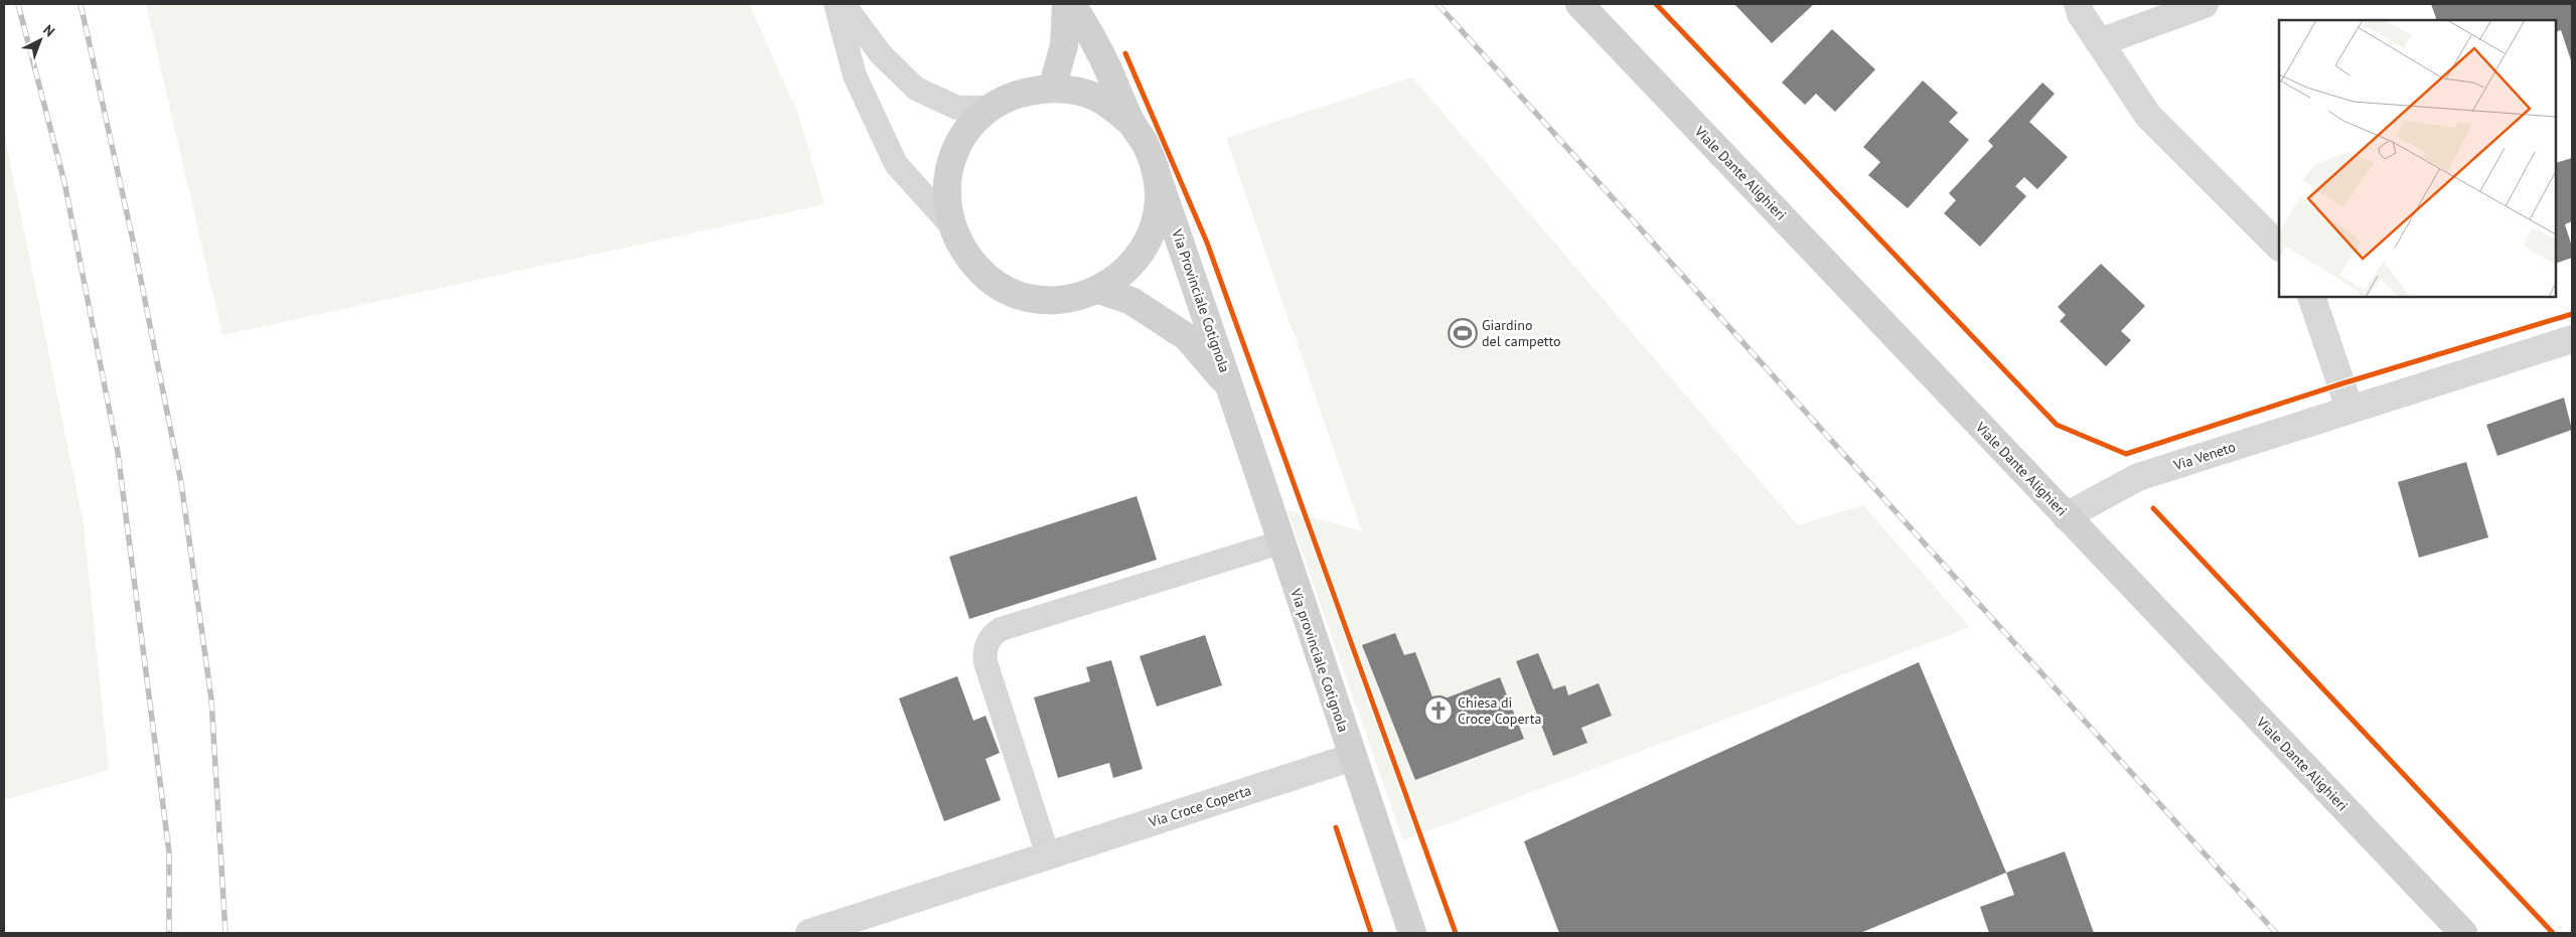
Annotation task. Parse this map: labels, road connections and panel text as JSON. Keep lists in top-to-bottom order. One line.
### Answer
{"streets":{"street":["Viale Dante Alighieri","Via Provinciale Cotignola","Via Veneto","Via provinciale Cotignola","Via Croce Coperta"]},"crossings":[["Viale Dante Alighieri","Via Veneto"],["Via Provinciale Cotignola","Via provinciale Cotignola"],["Via provinciale Cotignola","Via Croce Coperta"]],"places":{"sports":["Giardino del campetto"],"church":["Chiesa di Croce Coperta"]},"north":"top right"}
